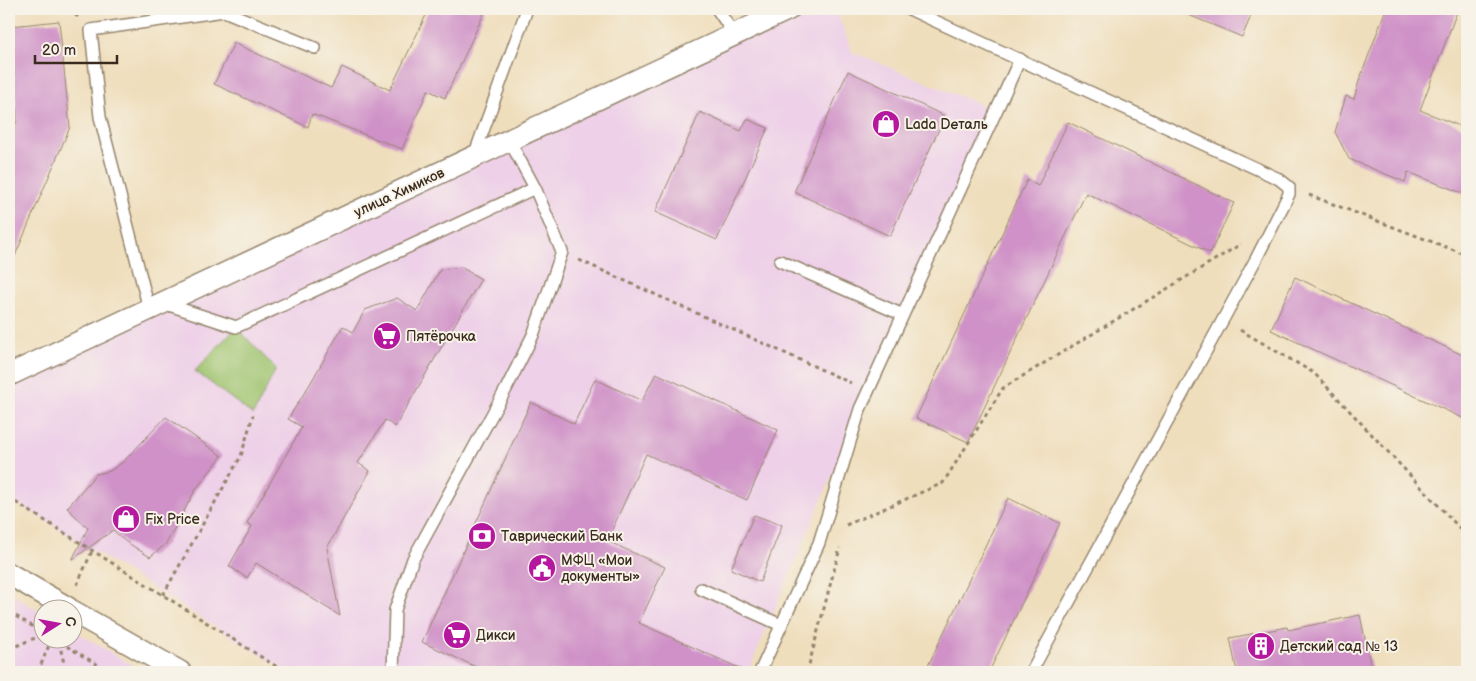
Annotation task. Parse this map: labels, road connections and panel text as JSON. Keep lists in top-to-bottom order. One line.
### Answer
{"streets":{"street":["улица Химиков"]},"places":{"shop":["Lada Dеталь","Fix Price"],"supermarket":["Пятёрочка","Дикси"],"bank":["Таврический Банк"],"public building":["МФЦ «Мои документы»"],"building":["Детский сад № 13"]},"scale_bar":"20 m","north":"right"}
